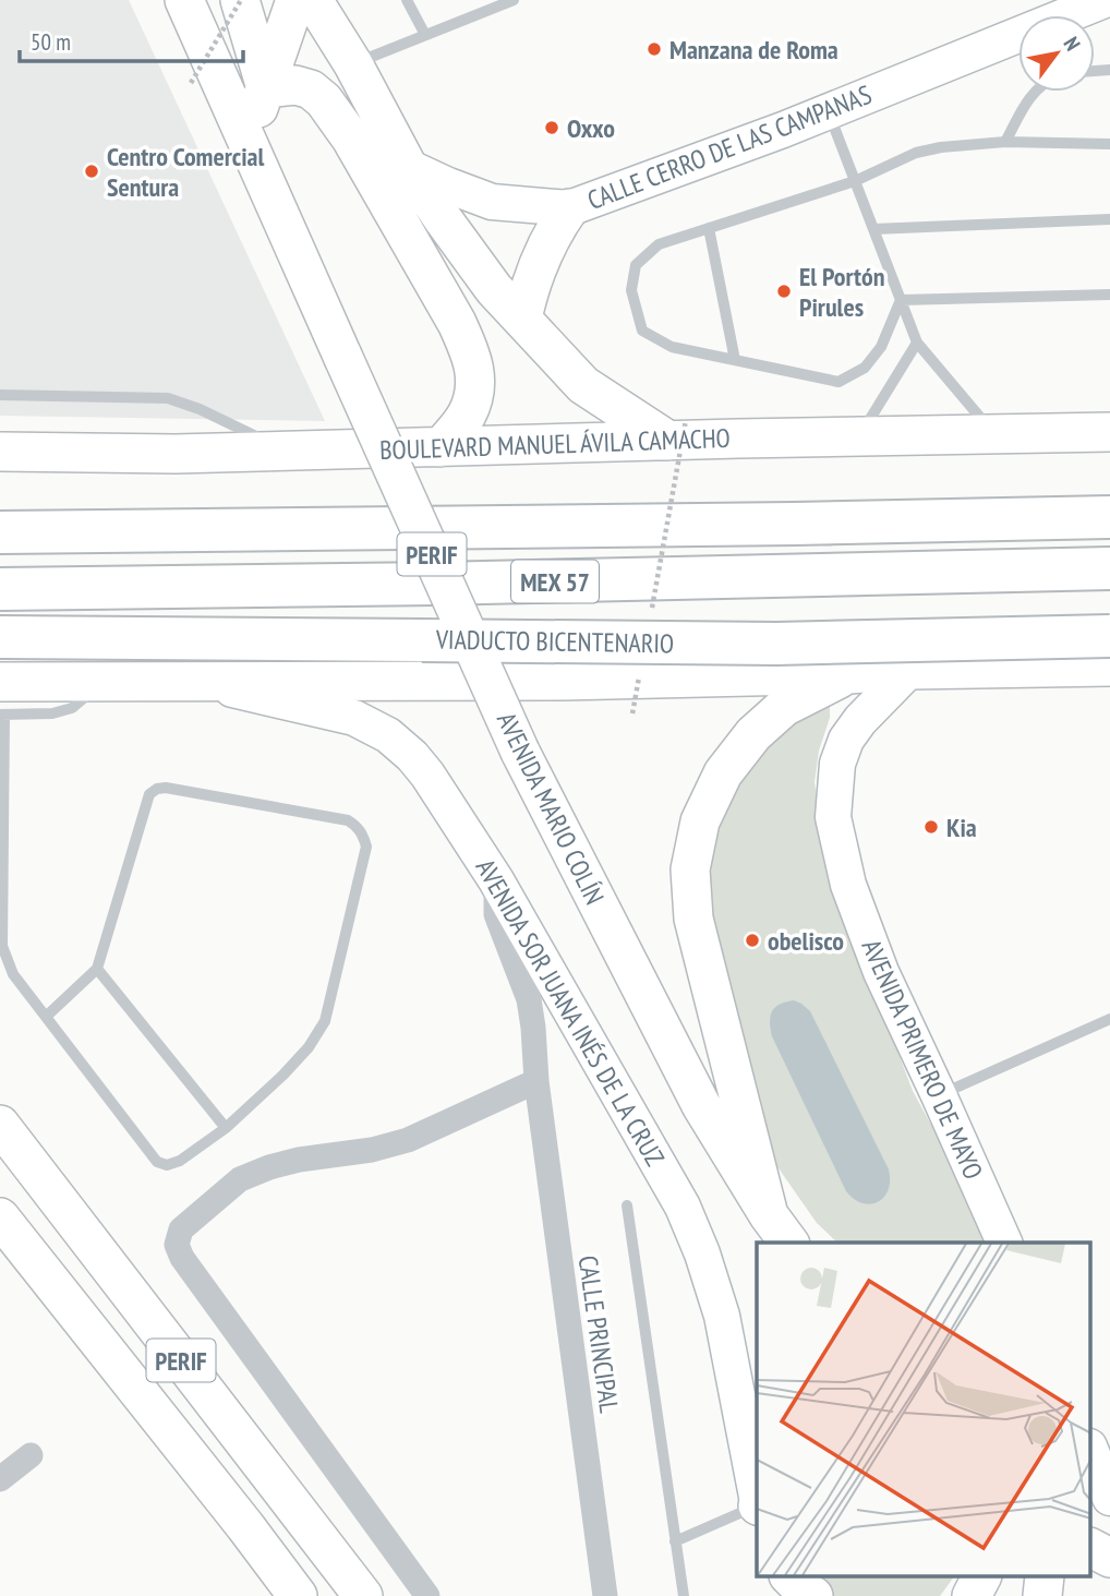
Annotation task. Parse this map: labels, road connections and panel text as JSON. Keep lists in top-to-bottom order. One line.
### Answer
{"streets":{"highway":["MEX 57","VIADUCTO BICENTENARIO"],"main road":["BOULEVARD MANUEL ÁVILA CAMACHO","PERIF","AVENIDA MARIO COLÍN"],"street":["CALLE CERRO DE LAS CAMPANAS","AVENIDA SOR JUANA INÉS DE LA CRUZ","AVENIDA PRIMERO DE MAYO","CALLE PRINCIPAL"]},"crossings":[["PERIF","AVENIDA MARIO COLÍN"],["AVENIDA SOR JUANA INÉS DE LA CRUZ","CALLE PRINCIPAL"]],"places":["Manzana de Roma","Oxxo","Centro Comercial Sentura","El Portón Pirules","Kia","obelisco"],"scale_bar":"50 m","north":"top right"}
